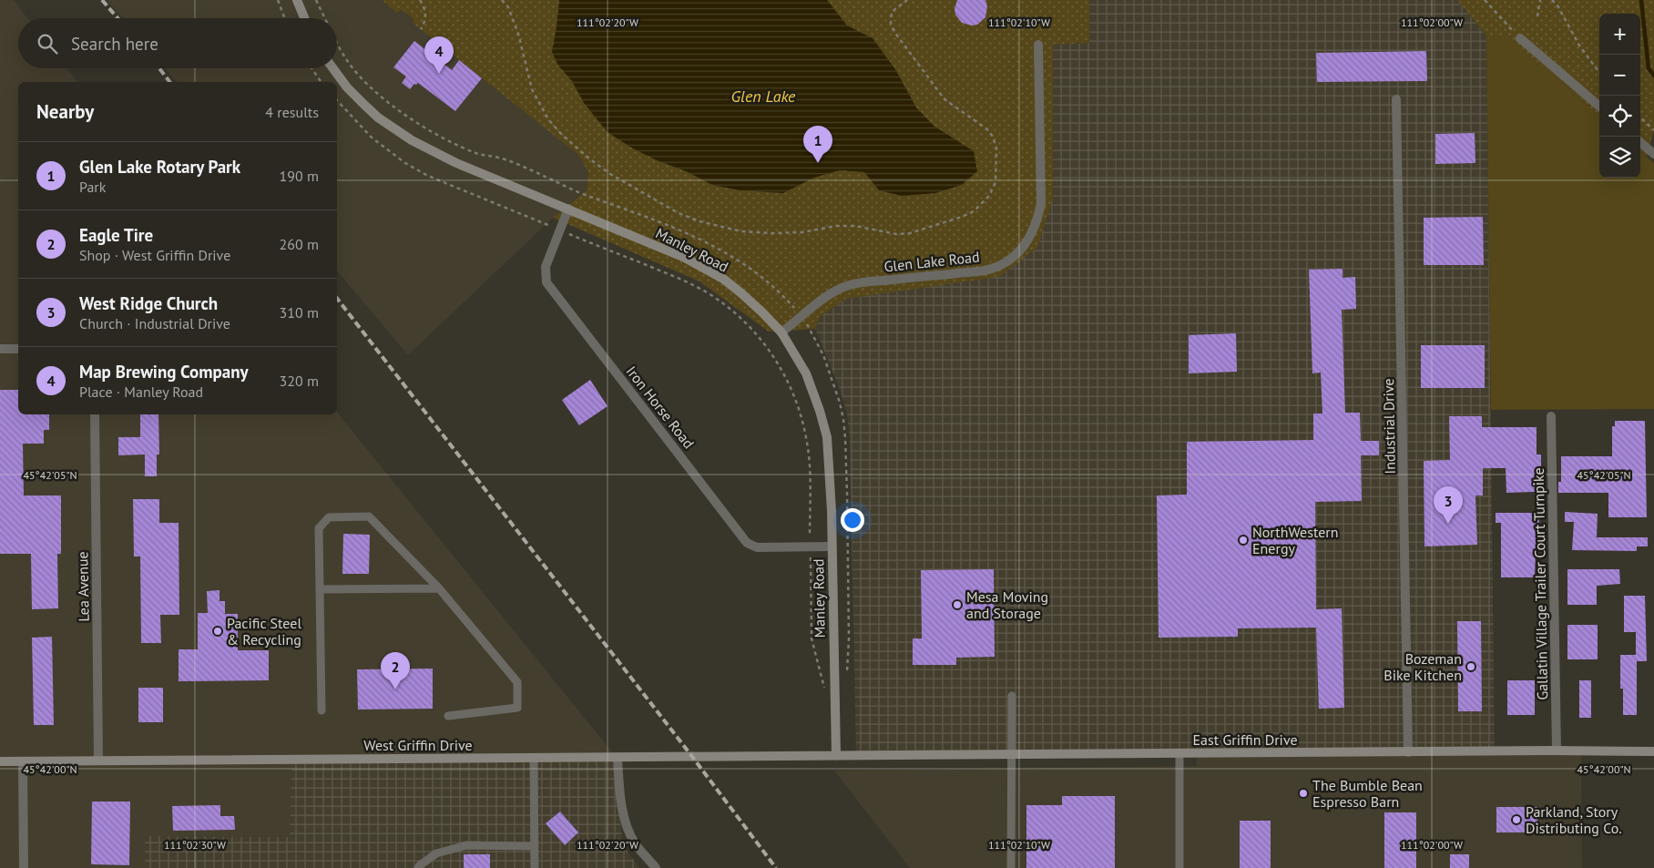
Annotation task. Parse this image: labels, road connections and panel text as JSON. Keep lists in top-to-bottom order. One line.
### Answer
{"streets":{"main road":["Manley Road","East Griffin Drive","West Griffin Drive"],"street":["Glen Lake Road","Iron Horse Road","Industrial Drive","Gallatin Village Trailer Court Turnpike","Lea Avenue"]},"crossings":[["Manley Road","Glen Lake Road"],["Manley Road","Iron Horse Road"],["Manley Road","East Griffin Drive"],["Manley Road","West Griffin Drive"],["Industrial Drive","East Griffin Drive"],["Gallatin Village Trailer Court Turnpike","East Griffin Drive"],["Lea Avenue","West Griffin Drive"],["East Griffin Drive","West Griffin Drive"]],"water":["Glen Lake"],"places":["NorthWestern Energy","Mesa Moving and Storage","Pacific Steel & Recycling","Bozeman Bike Kitchen","The Bumble Bean Espresso Barn","Parkland, Story Distributing Co."],"page":{"map_buttons":["+","−"],"search":"Search here","pins":["4","1","3","2"],"heading":["Nearby","4 results"],"list":[{"mark":"1","name":"Glen Lake Rotary Park","note":"Park","value":"190 m"},{"mark":"2","name":"Eagle Tire","note":"Shop · West Griffin Drive","value":"260 m"},{"mark":"3","name":"West Ridge Church","note":"Church · Industrial Drive","value":"310 m"},{"mark":"4","name":"Map Brewing Company","note":"Place · Manley Road","value":"320 m"}]},"coordinates":["111°02'20\"W","111°02'10\"W","111°02'00\"W","45°42'05\"N","45°42'00\"N","111°02'30\"W"]}
